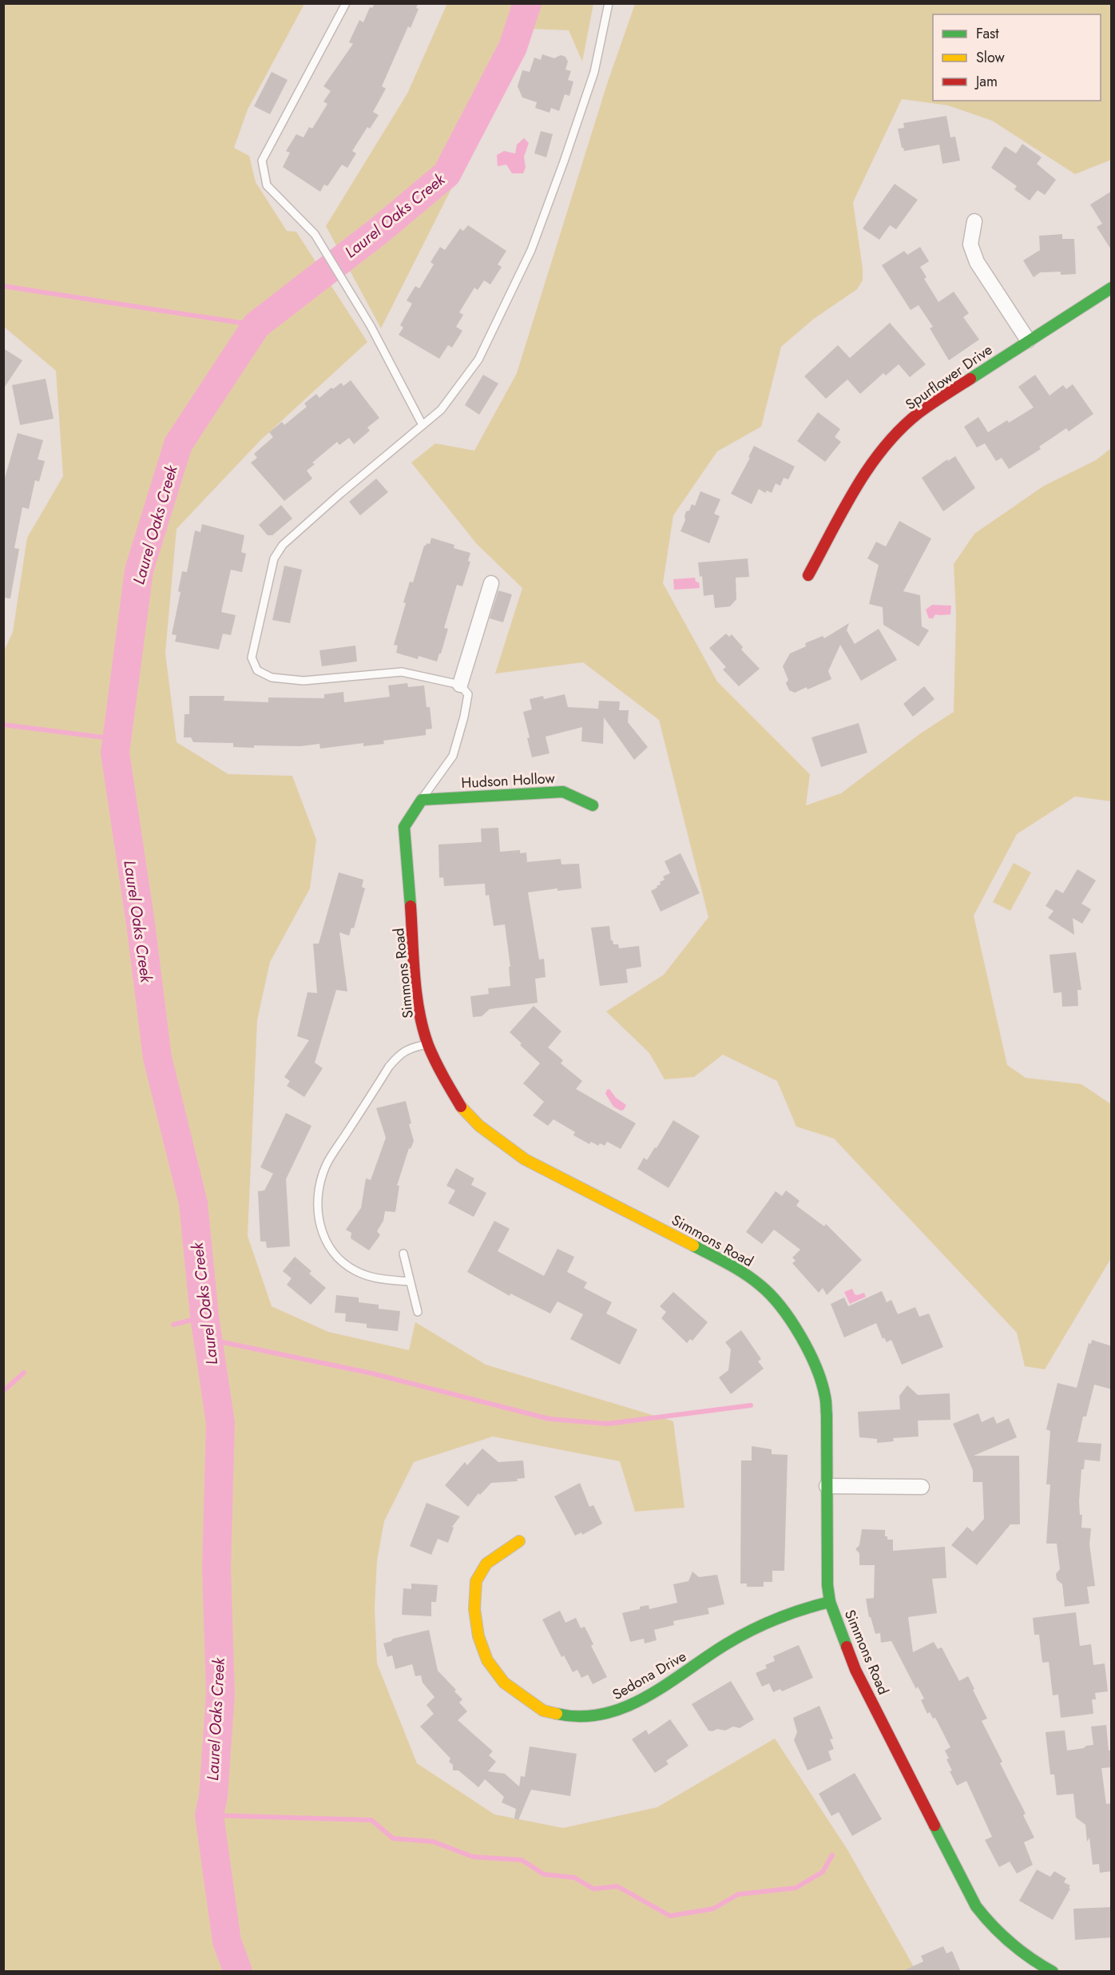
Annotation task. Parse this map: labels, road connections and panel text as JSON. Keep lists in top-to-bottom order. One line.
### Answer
{"streets":{"street":["Spurflower Drive","Hudson Hollow","Simmons Road","Sedona Drive"]},"crossings":[["Hudson Hollow","Simmons Road"],["Simmons Road","Sedona Drive"]],"water":["Laurel Oaks Creek"],"legend":["Fast","Slow","Jam"]}
